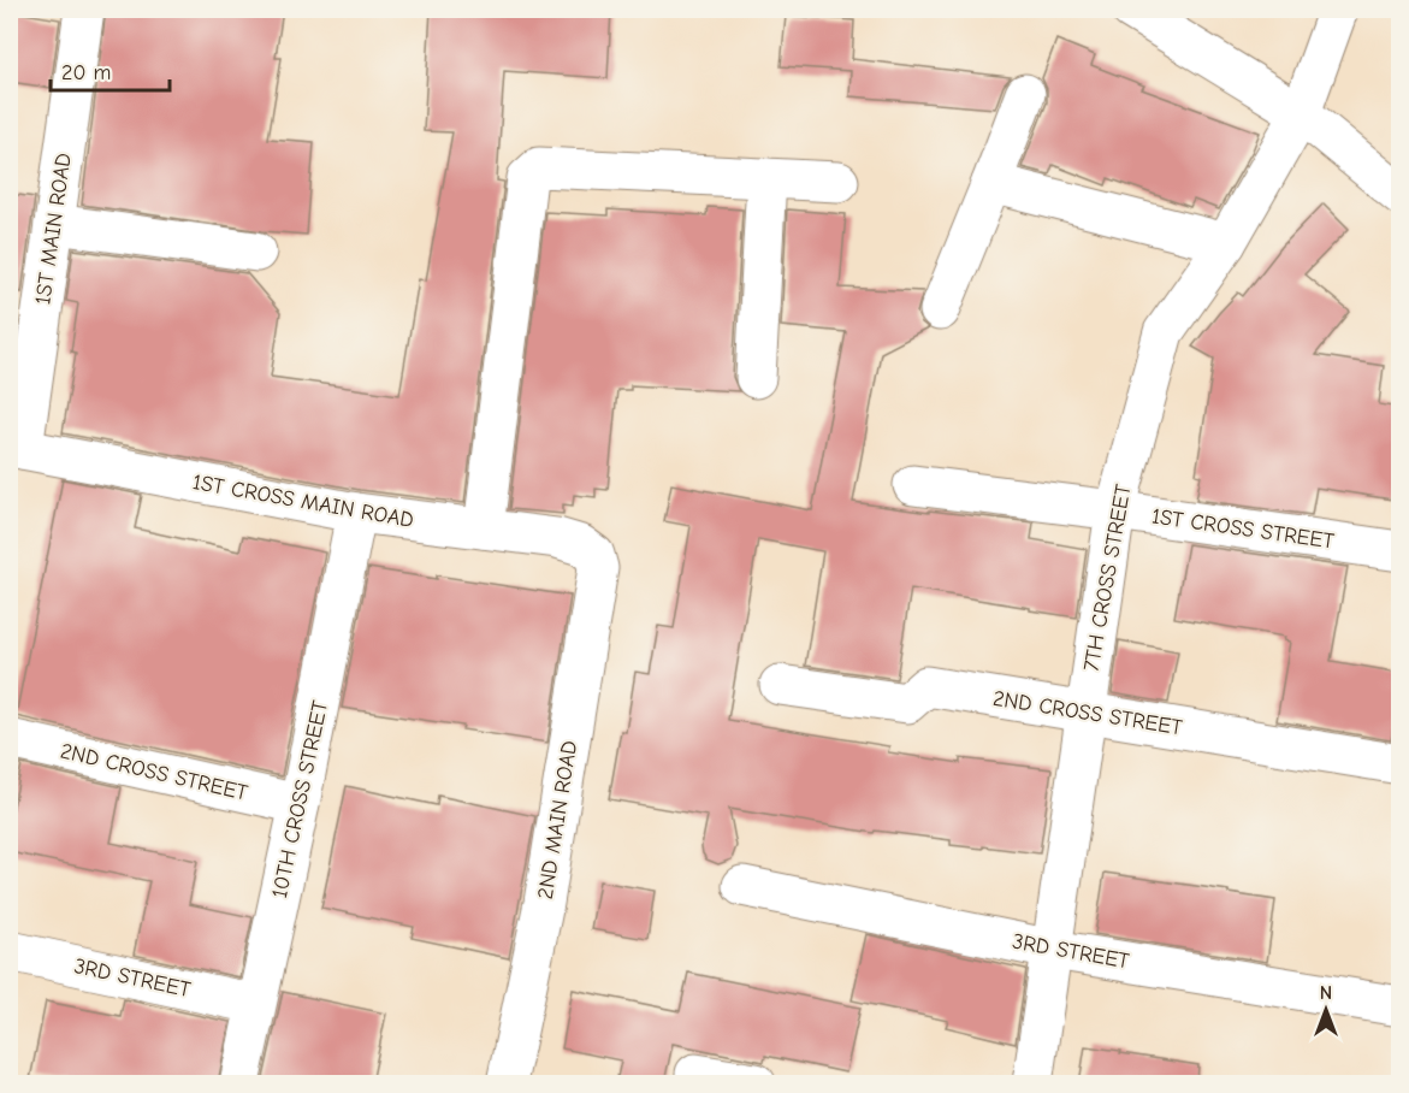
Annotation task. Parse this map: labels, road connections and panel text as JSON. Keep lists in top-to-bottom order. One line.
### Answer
{"streets":{"street":["1ST MAIN ROAD","1ST CROSS MAIN ROAD","1ST CROSS STREET","7TH CROSS STREET","2ND CROSS STREET","10TH CROSS STREET","2ND MAIN ROAD","3RD STREET"]},"crossings":[["1ST MAIN ROAD","1ST CROSS MAIN ROAD"],["1ST CROSS MAIN ROAD","10TH CROSS STREET"],["1ST CROSS MAIN ROAD","2ND MAIN ROAD"],["1ST CROSS STREET","7TH CROSS STREET"],["7TH CROSS STREET","2ND CROSS STREET"],["7TH CROSS STREET","3RD STREET"],["2ND CROSS STREET","10TH CROSS STREET"],["10TH CROSS STREET","3RD STREET"]],"scale_bar":"20 m","north":"top"}
